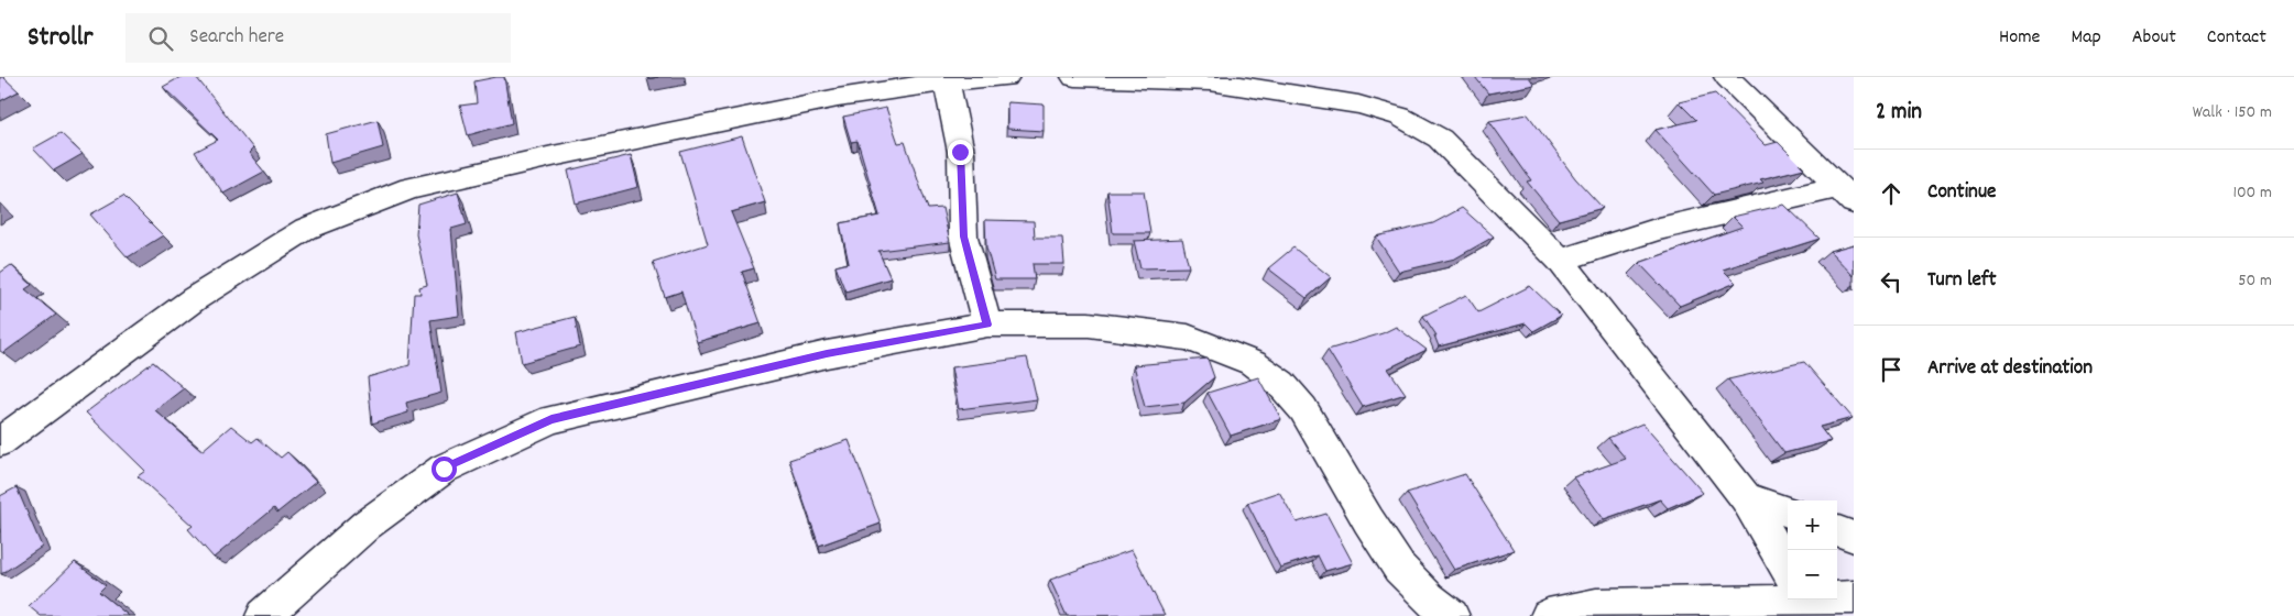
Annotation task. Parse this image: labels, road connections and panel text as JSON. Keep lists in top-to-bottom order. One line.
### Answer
{"page":{"header":"Strollr","search":"Search here","nav":["Home","Map","About","Contact"],"heading":["2 min","Walk · 150 m"],"list":[["Continue","100 m"],["Turn left","50 m"],"Arrive at destination"],"map_buttons":["+","−"]}}
